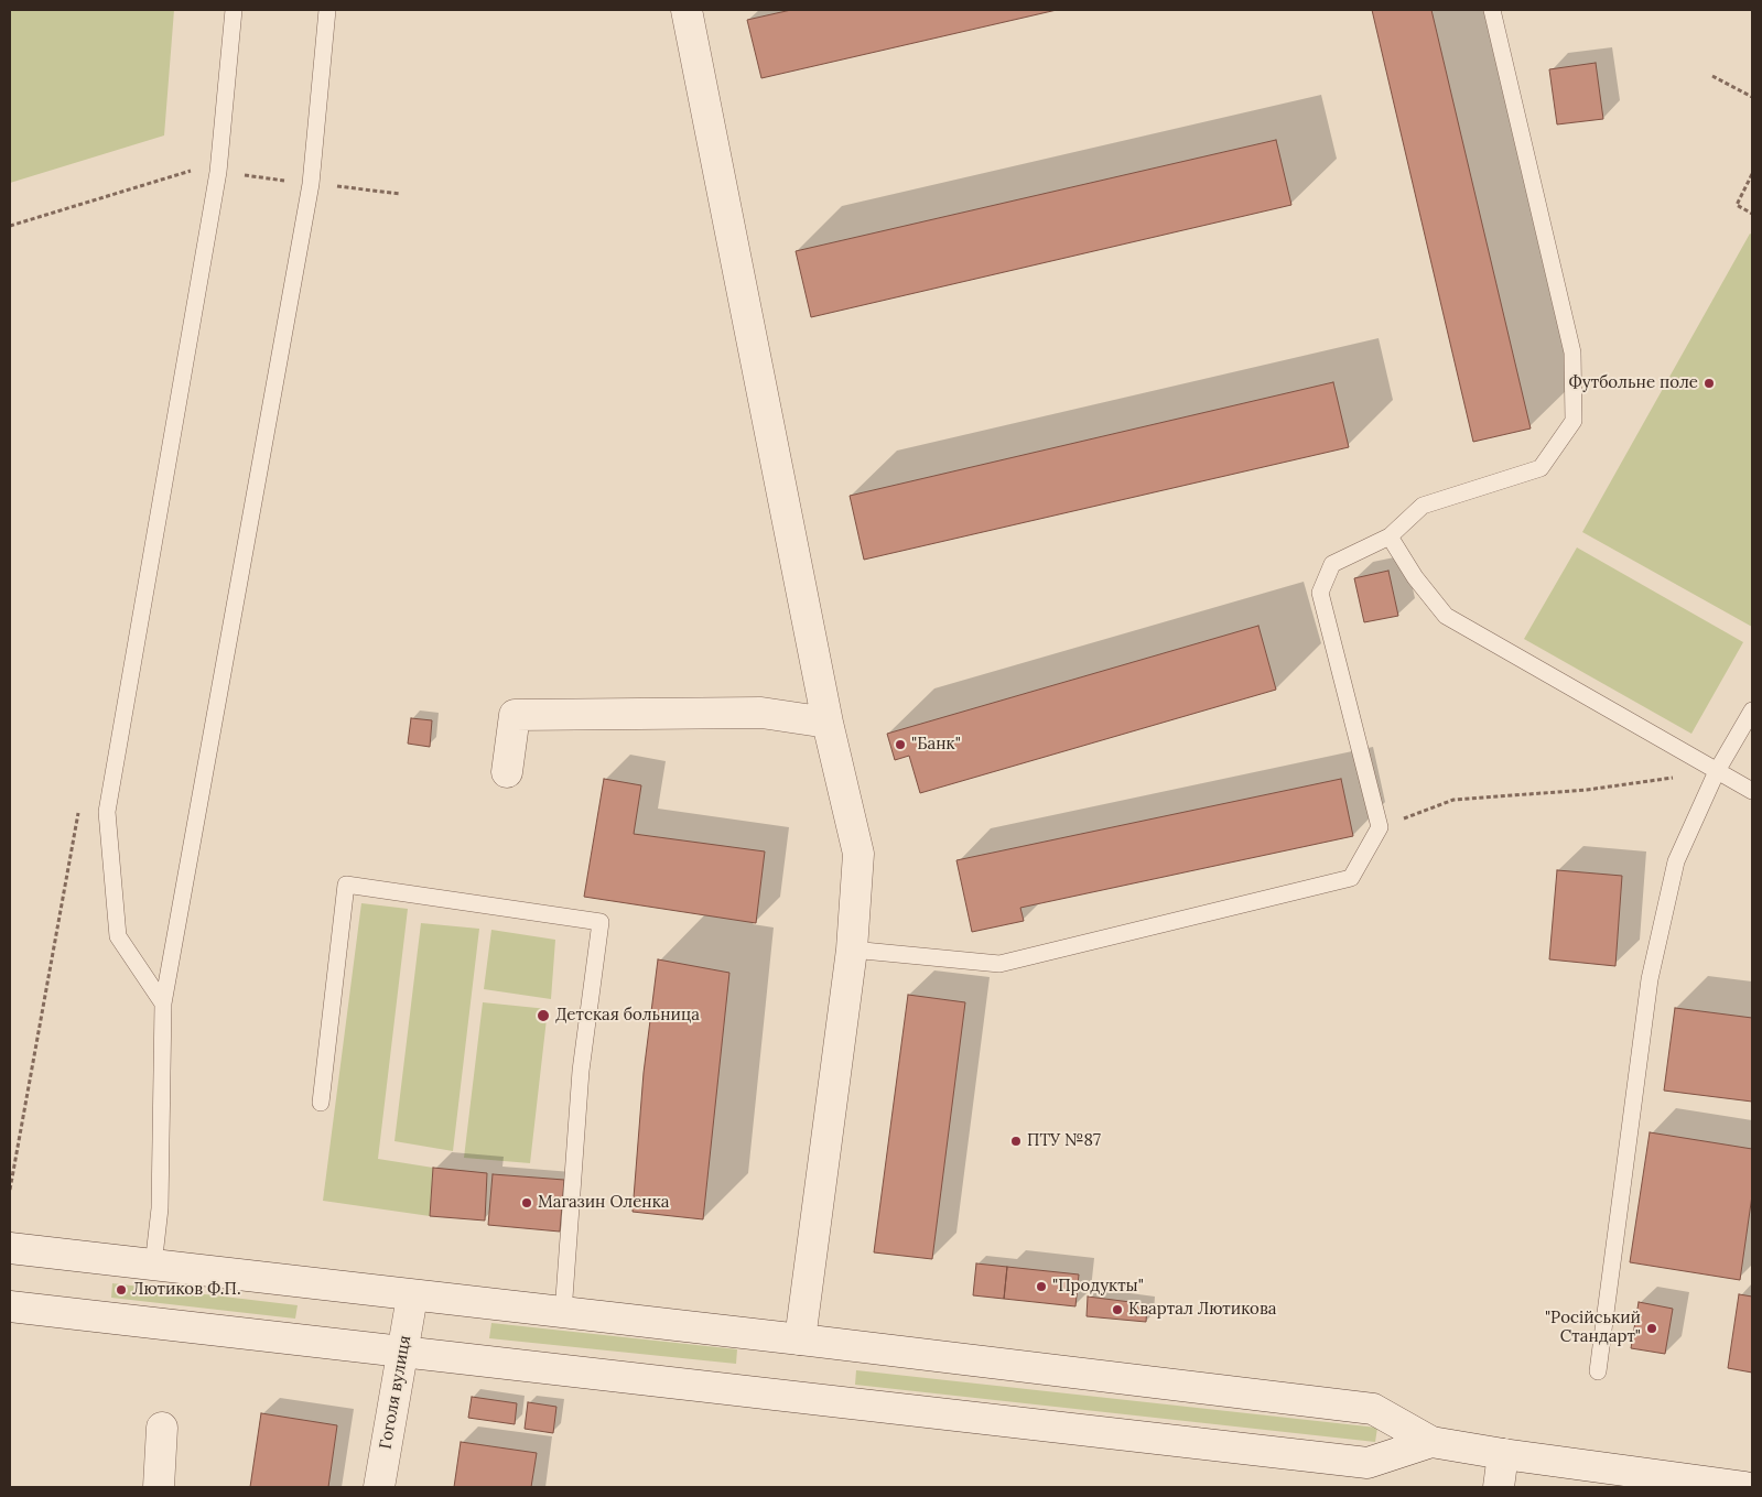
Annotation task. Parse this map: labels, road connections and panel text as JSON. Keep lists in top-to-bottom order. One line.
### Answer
{"streets":{"street":["Гоголя вулиця"]},"places":["Футбольне поле","\"Банк\"","Детская больница","ПТУ №87","Магазин Оленка","\"Продукты\"","Лютиков Ф.П.","Квартал Лютикова","\"Російський Стандарт\""]}
